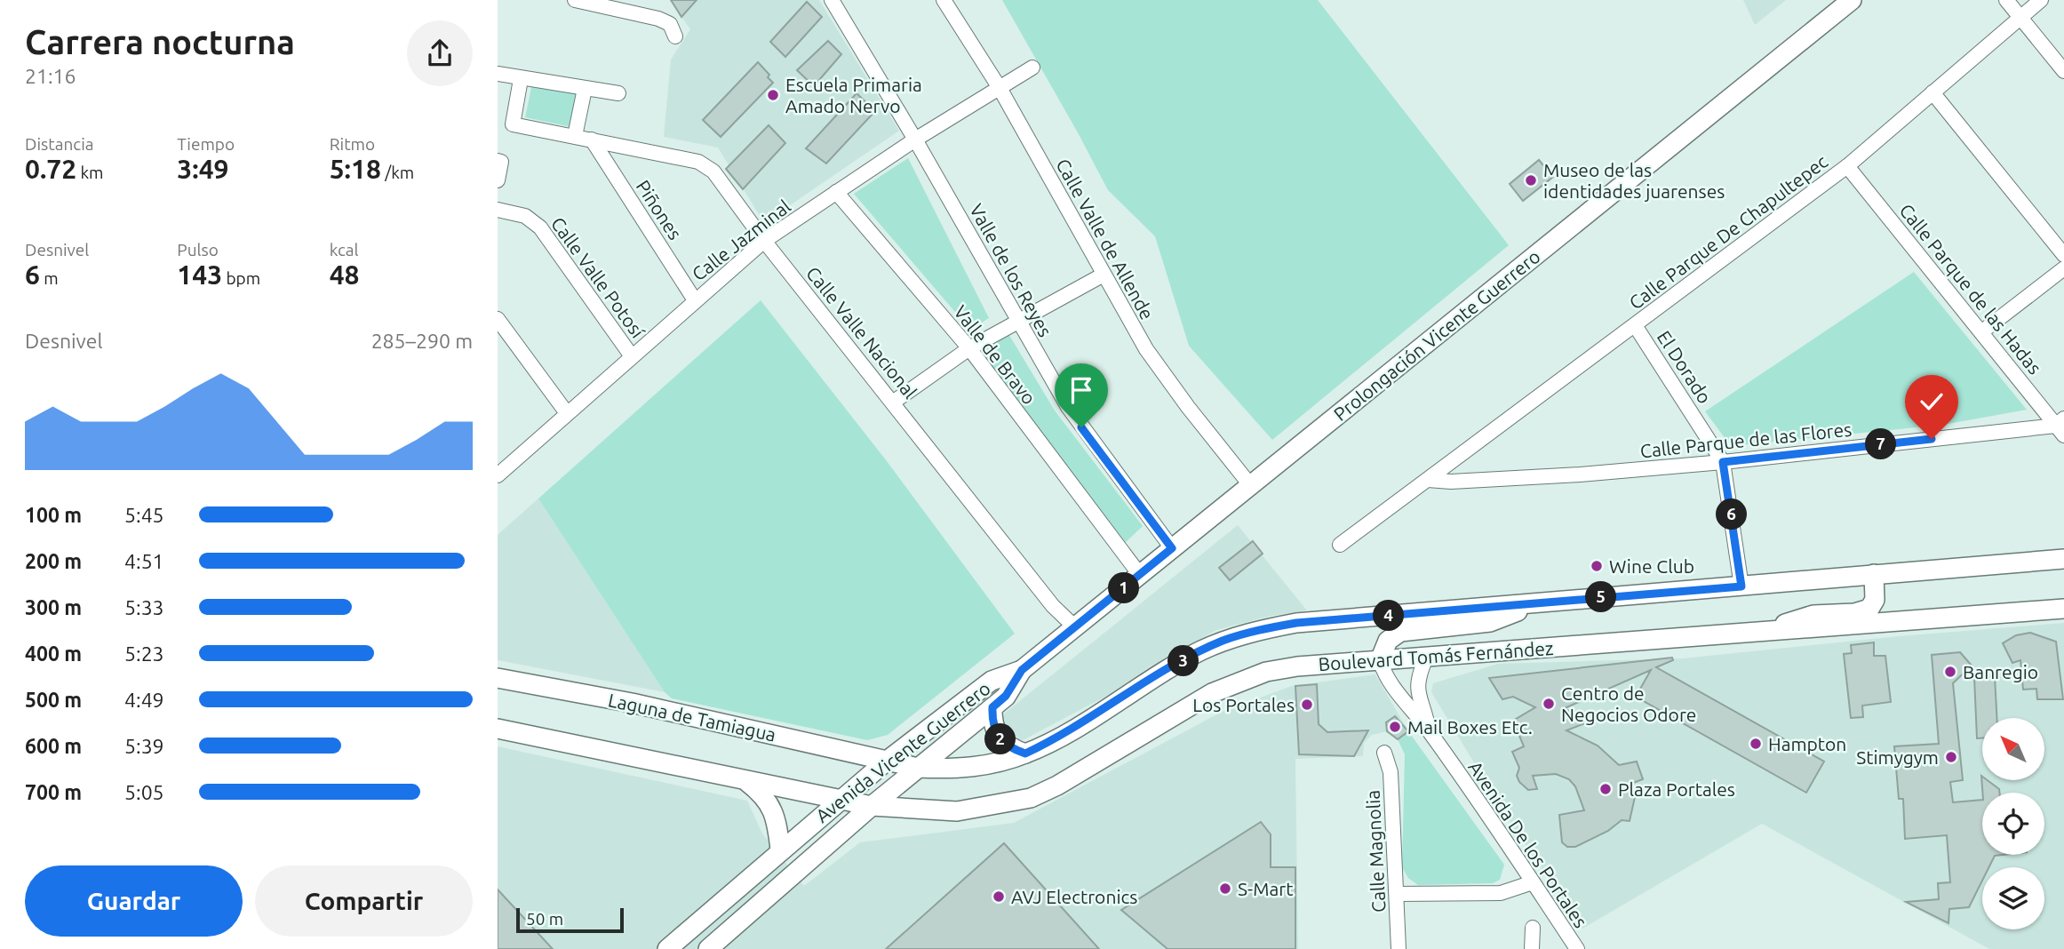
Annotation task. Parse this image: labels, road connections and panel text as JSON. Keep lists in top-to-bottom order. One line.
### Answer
{"streets":{"main road":["Prolongación Vicente Guerrero","Boulevard Tomás Fernández","Laguna de Tamiagua","Avenida Vicente Guerrero"],"street":["Piñones","Calle Parque De Chapultepec","Calle Valle de Allende","Calle Jazminal","Valle de los Reyes","Calle Valle Potosí","Calle Parque de las Hadas","Calle Valle Nacional","Valle de Bravo","El Dorado","Calle Parque de las Flores","Avenida De los Portales","Calle Magnolia"]},"crossings":[["Piñones","Calle Jazminal"],["Piñones","Calle Valle Nacional"],["Calle Parque De Chapultepec","Calle Parque de las Hadas"],["Calle Parque De Chapultepec","El Dorado"],["Calle Parque De Chapultepec","Calle Parque de las Flores"],["Calle Valle de Allende","Calle Jazminal"],["Calle Valle de Allende","Prolongación Vicente Guerrero"],["Calle Jazminal","Valle de los Reyes"],["Calle Jazminal","Calle Valle Potosí"],["Calle Jazminal","Calle Valle Nacional"],["Calle Jazminal","Valle de Bravo"],["Valle de los Reyes","Prolongación Vicente Guerrero"],["Calle Parque de las Hadas","Calle Parque de las Flores"],["Calle Valle Nacional","Prolongación Vicente Guerrero"],["Prolongación Vicente Guerrero","Valle de Bravo"],["Prolongación Vicente Guerrero","Avenida Vicente Guerrero"],["El Dorado","Calle Parque de las Flores"],["Boulevard Tomás Fernández","Avenida Vicente Guerrero"],["Boulevard Tomás Fernández","Avenida De los Portales"],["Laguna de Tamiagua","Avenida Vicente Guerrero"]],"places":["Escuela Primaria Amado Nervo","Museo de las identidades juarenses","Wine Club","Banregio","Centro de Negocios Odore","Los Portales","Mail Boxes Etc.","Hampton","Stimygym","Plaza Portales","S-Mart","AVJ Electronics"],"scale_bar":"50 m","north":"top left","page":{"heading":["Carrera nocturna","21:16"],"stats":[["Distancia","0.72 km"],["Tiempo","3:49"],["Ritmo","5:18 /km"],["Desnivel","6 m"],["Pulso","143 bpm"],["kcal","48"]],"chart":["Desnivel","285–290 m"],"pins":["7","6","1","5","4","3","2"],"list":[{"name":"100 m","note":"5:45"},{"name":"200 m","note":"4:51"},{"name":"300 m","note":"5:33"},{"name":"400 m","note":"5:23"},{"name":"500 m","note":"4:49"},{"name":"600 m","note":"5:39"},{"name":"700 m","note":"5:05"}],"buttons":["Guardar","Compartir"],"scale":"50 m"}}
